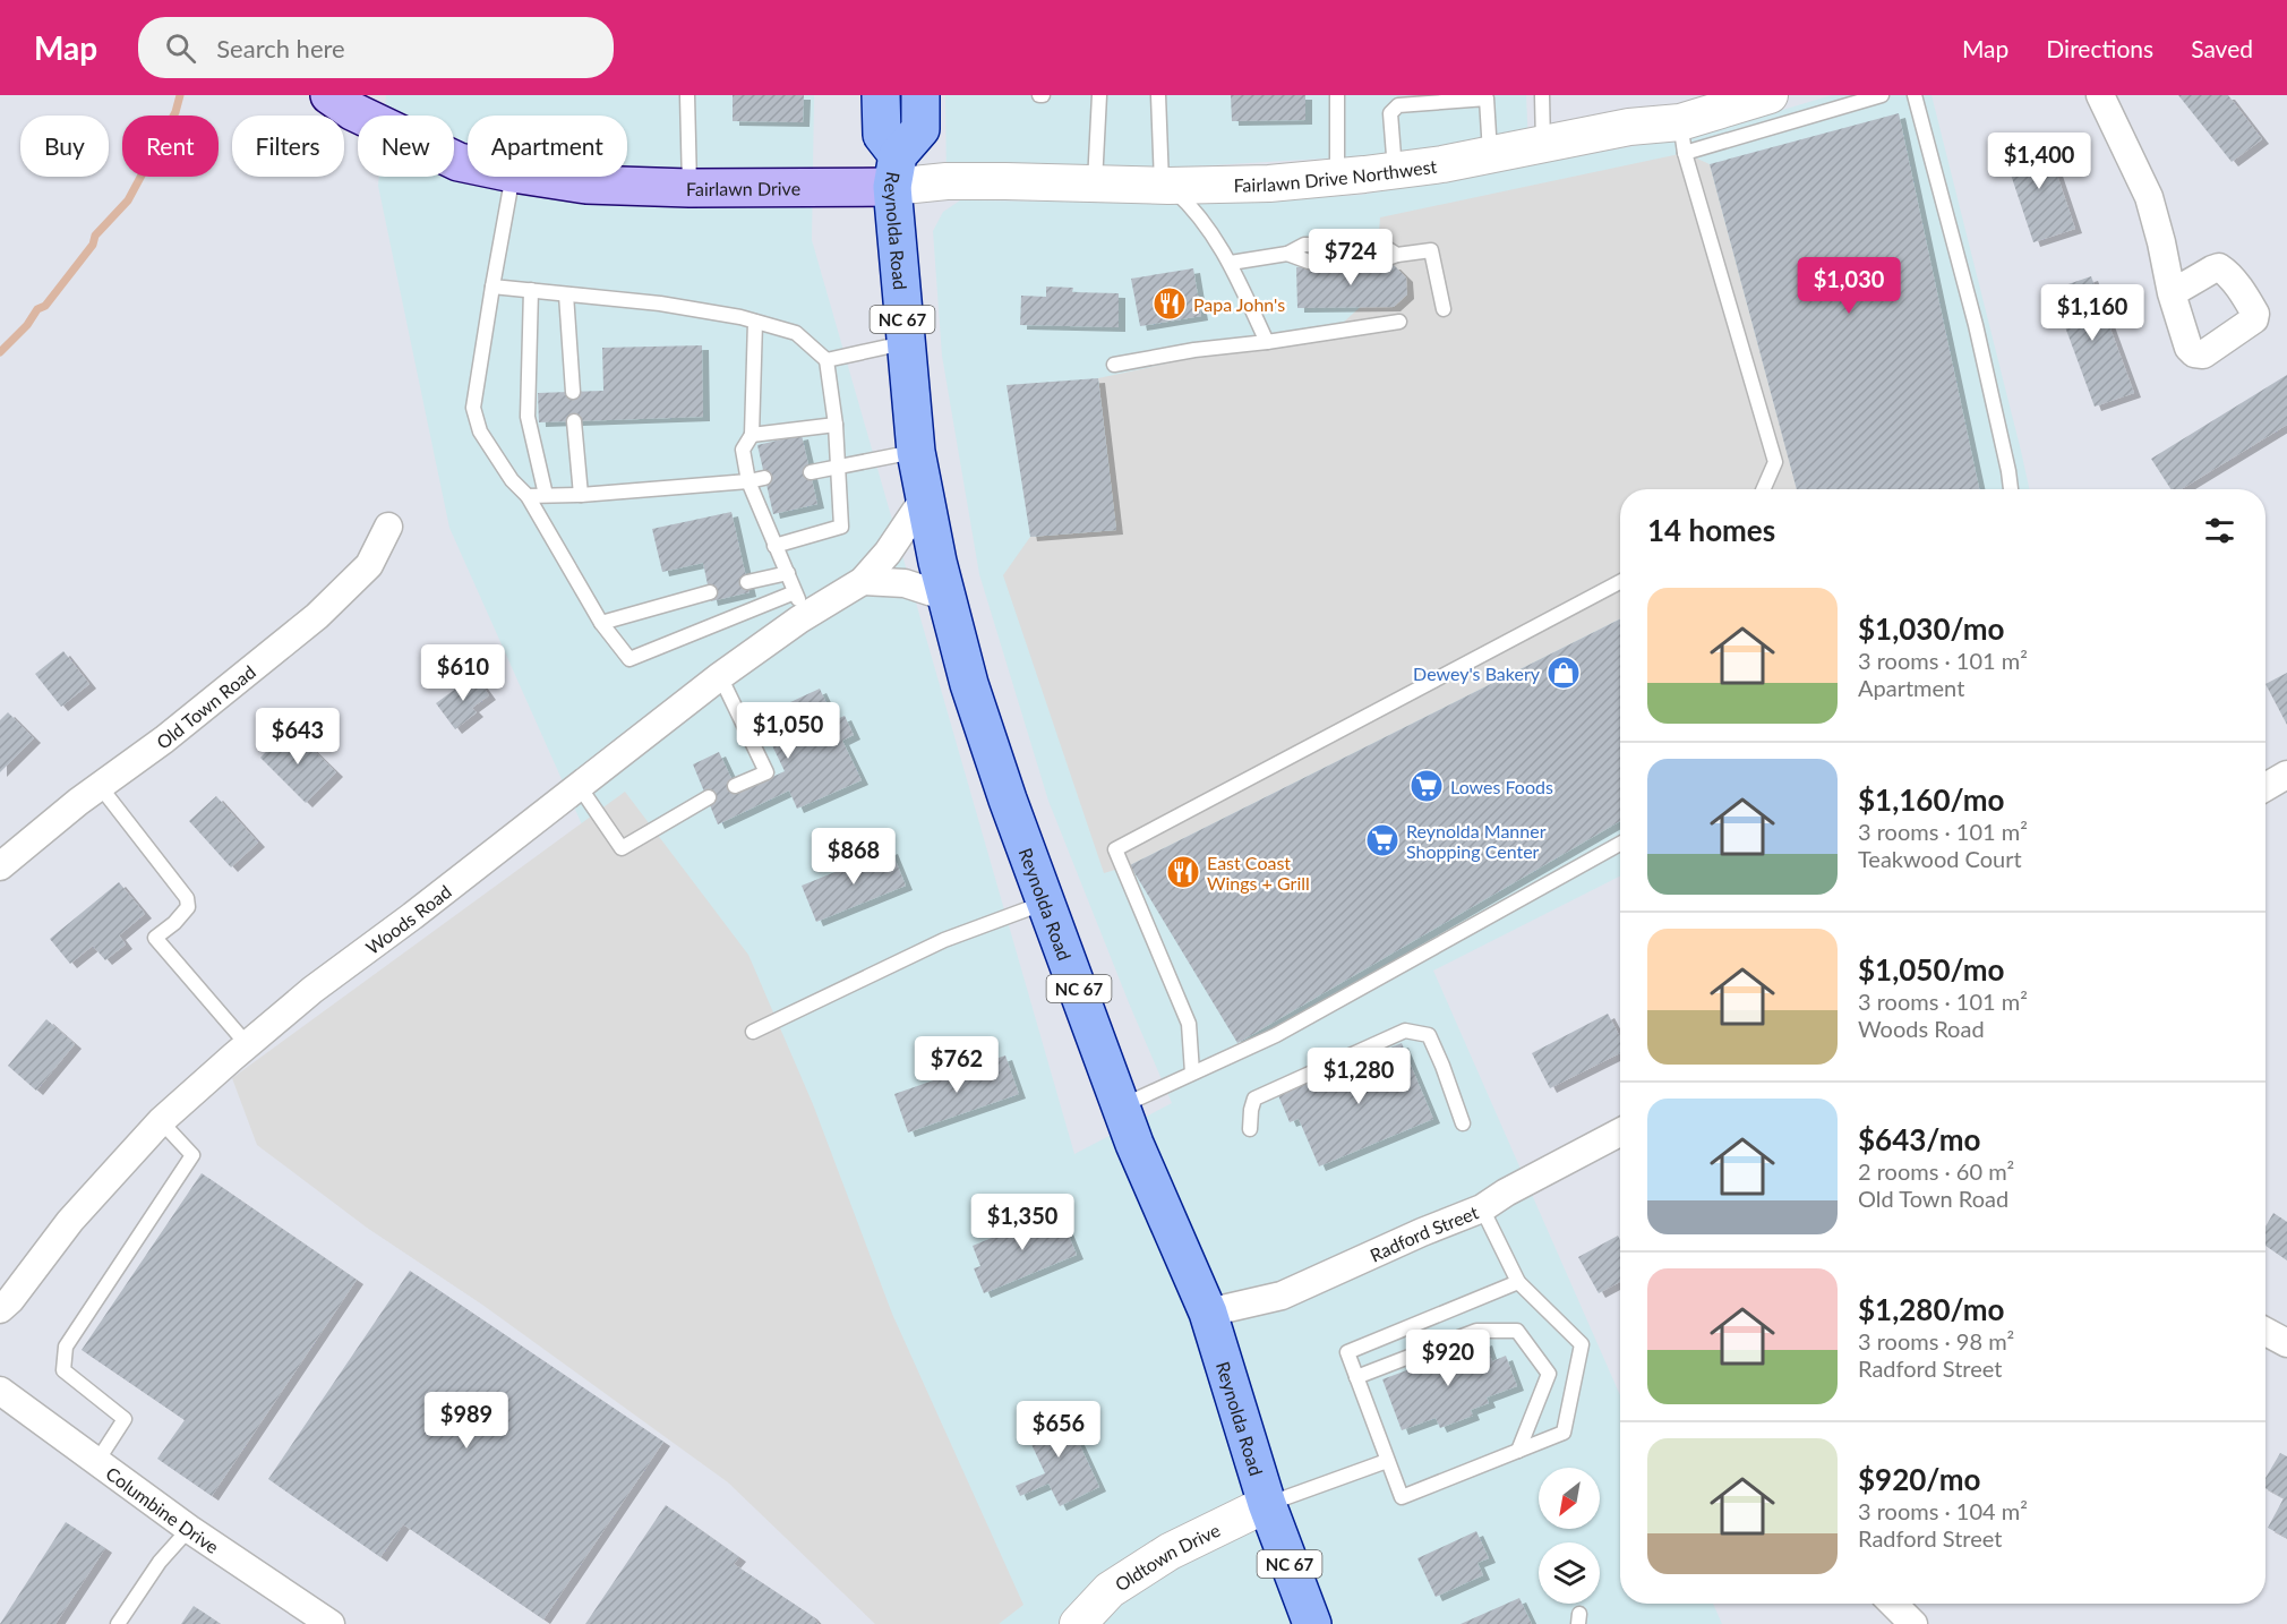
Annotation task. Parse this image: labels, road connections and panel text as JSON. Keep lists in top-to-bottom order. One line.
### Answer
{"streets":{"main road":["Fairlawn Drive","Reynolda Road","NC 67"],"street":["Fairlawn Drive Northwest","Old Town Road","Woods Road","Radford Street","Columbine Drive","Oldtown Drive"]},"crossings":[["Fairlawn Drive Northwest","Fairlawn Drive"],["Fairlawn Drive Northwest","Reynolda Road"],["Fairlawn Drive","Reynolda Road"],["Reynolda Road","Woods Road"],["Reynolda Road","Radford Street"],["Reynolda Road","Oldtown Drive"]],"places":{"restaurant":["Papa John's","East Coast Wings + Grill"],"shop":["Dewey's Bakery"],"supermarket":["Lowes Foods","Reynolda Manner Shopping Center"]},"north":"bottom left","page":{"header":"Map","search":"Search here","nav":["Map","Directions","Saved"],"chip":["Buy","Rent","Filters","New","Apartment"],"price":["$1,400","$724","$1,030","$1,160","$610","$1,050","$643","$868","$762","$1,280","$1,350","$920","$989","$656"],"heading":"14 homes","list":[{"name":"$1,030/mo","note":"3 rooms · 101 m² · Apartment"},{"name":"$1,160/mo","note":"3 rooms · 101 m² · Teakwood Court"},{"name":"$1,050/mo","note":"3 rooms · 101 m² · Woods Road"},{"name":"$643/mo","note":"2 rooms · 60 m² · Old Town Road"},{"name":"$1,280/mo","note":"3 rooms · 98 m² · Radford Street"},{"name":"$920/mo","note":"3 rooms · 104 m² · Radford Street"}]}}
